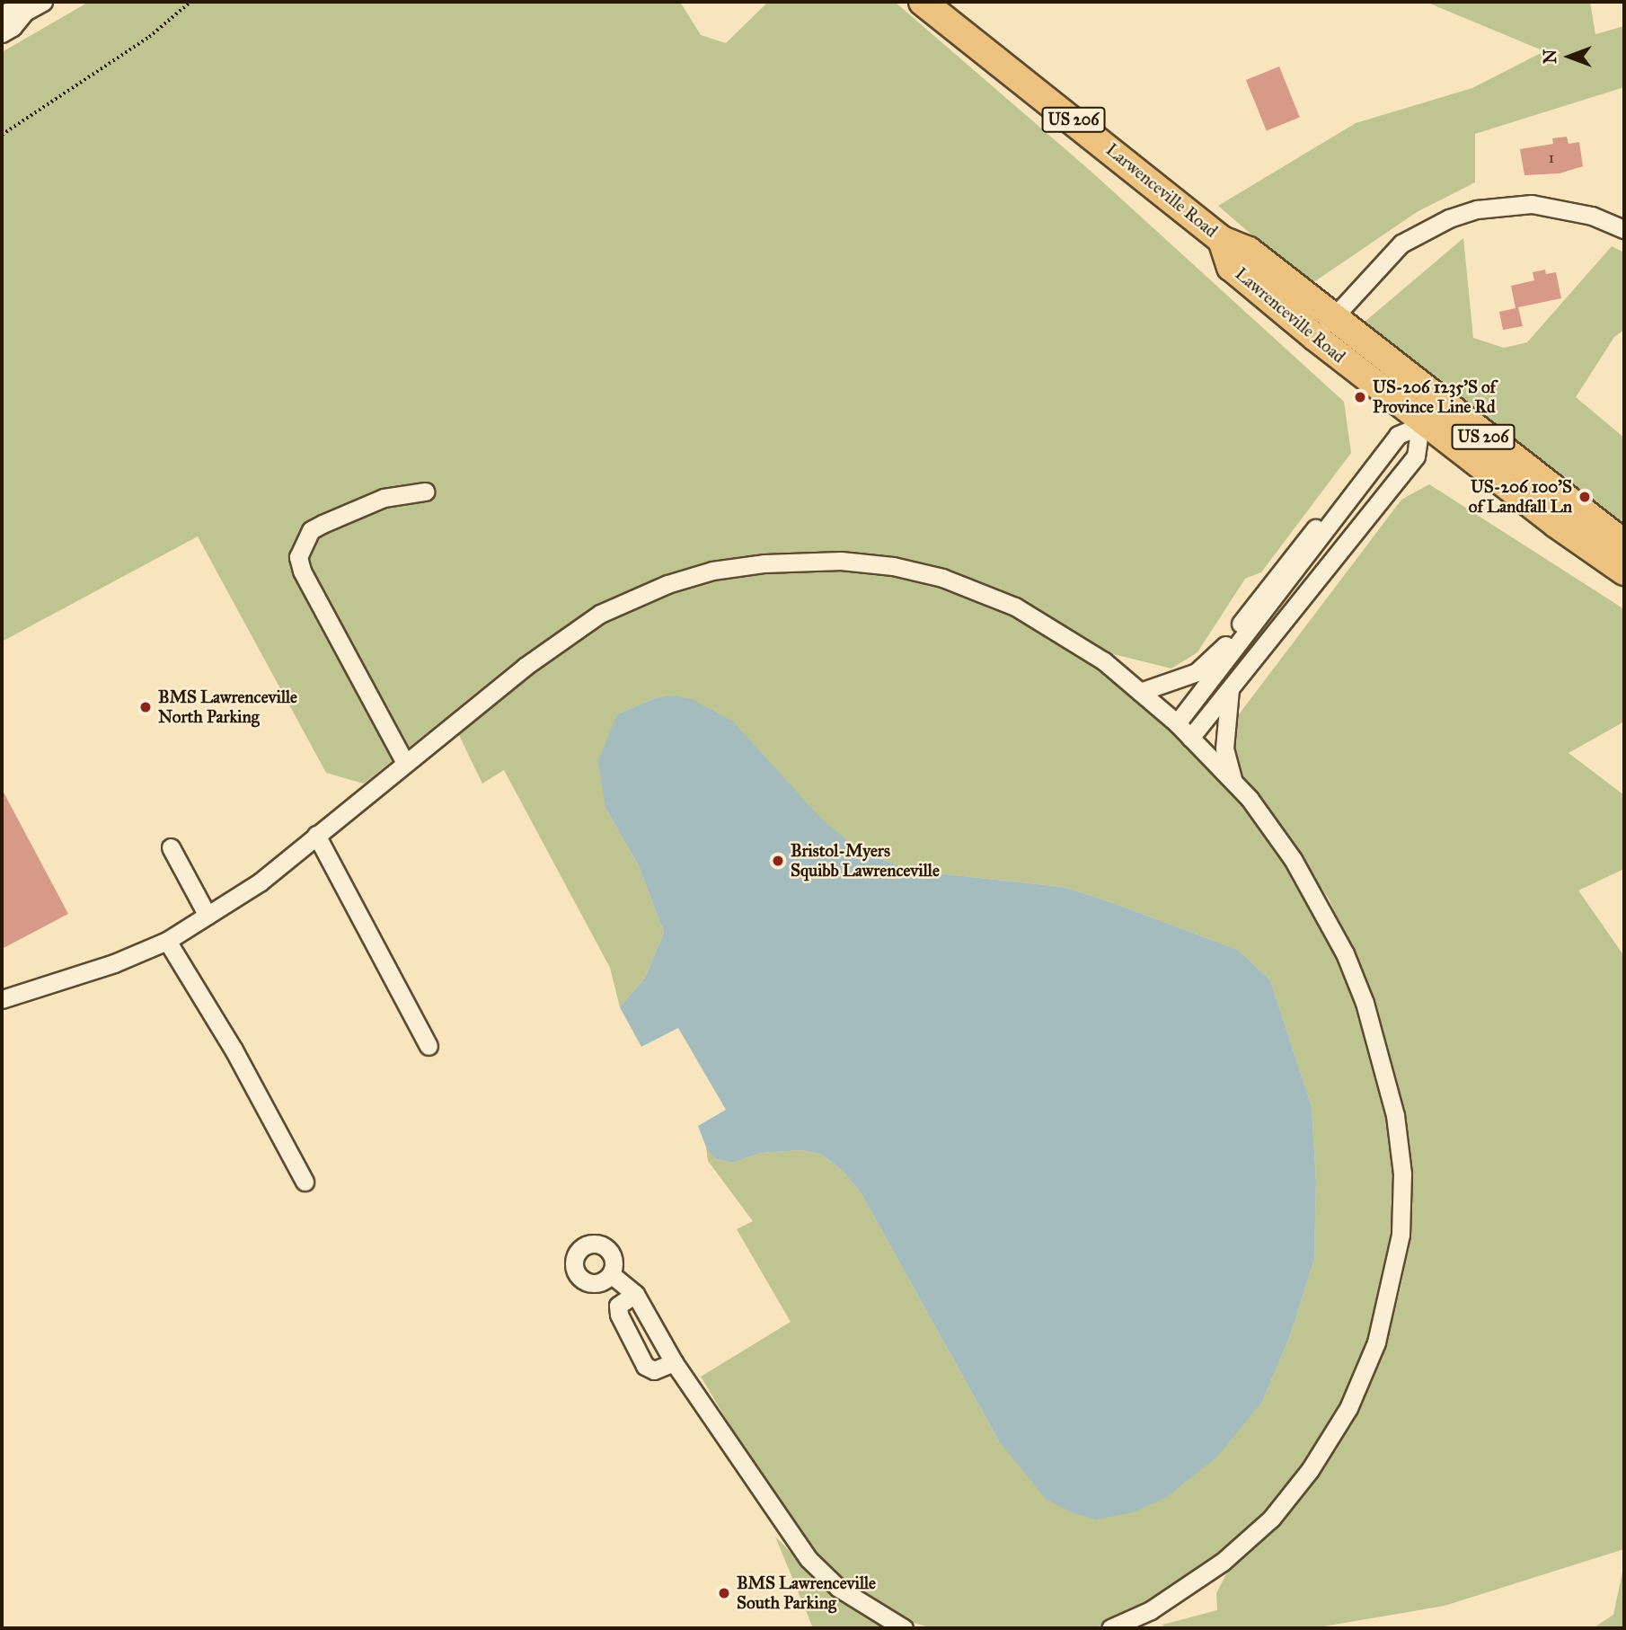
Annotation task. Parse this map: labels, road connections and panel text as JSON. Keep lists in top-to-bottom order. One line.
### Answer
{"streets":{"highway":["US 206","Larwenceville Road","Lawrenceville Road"]},"crossings":[["Larwenceville Road","Lawrenceville Road"]],"places":["US-206 1235'S of Province Line Rd","US-206 100'S of Landfall Ln","BMS Lawrenceville North Parking","Bristol-Myers Squibb Lawrenceville","BMS Lawrenceville South Parking"],"house_numbers":["1"],"north":"left"}
